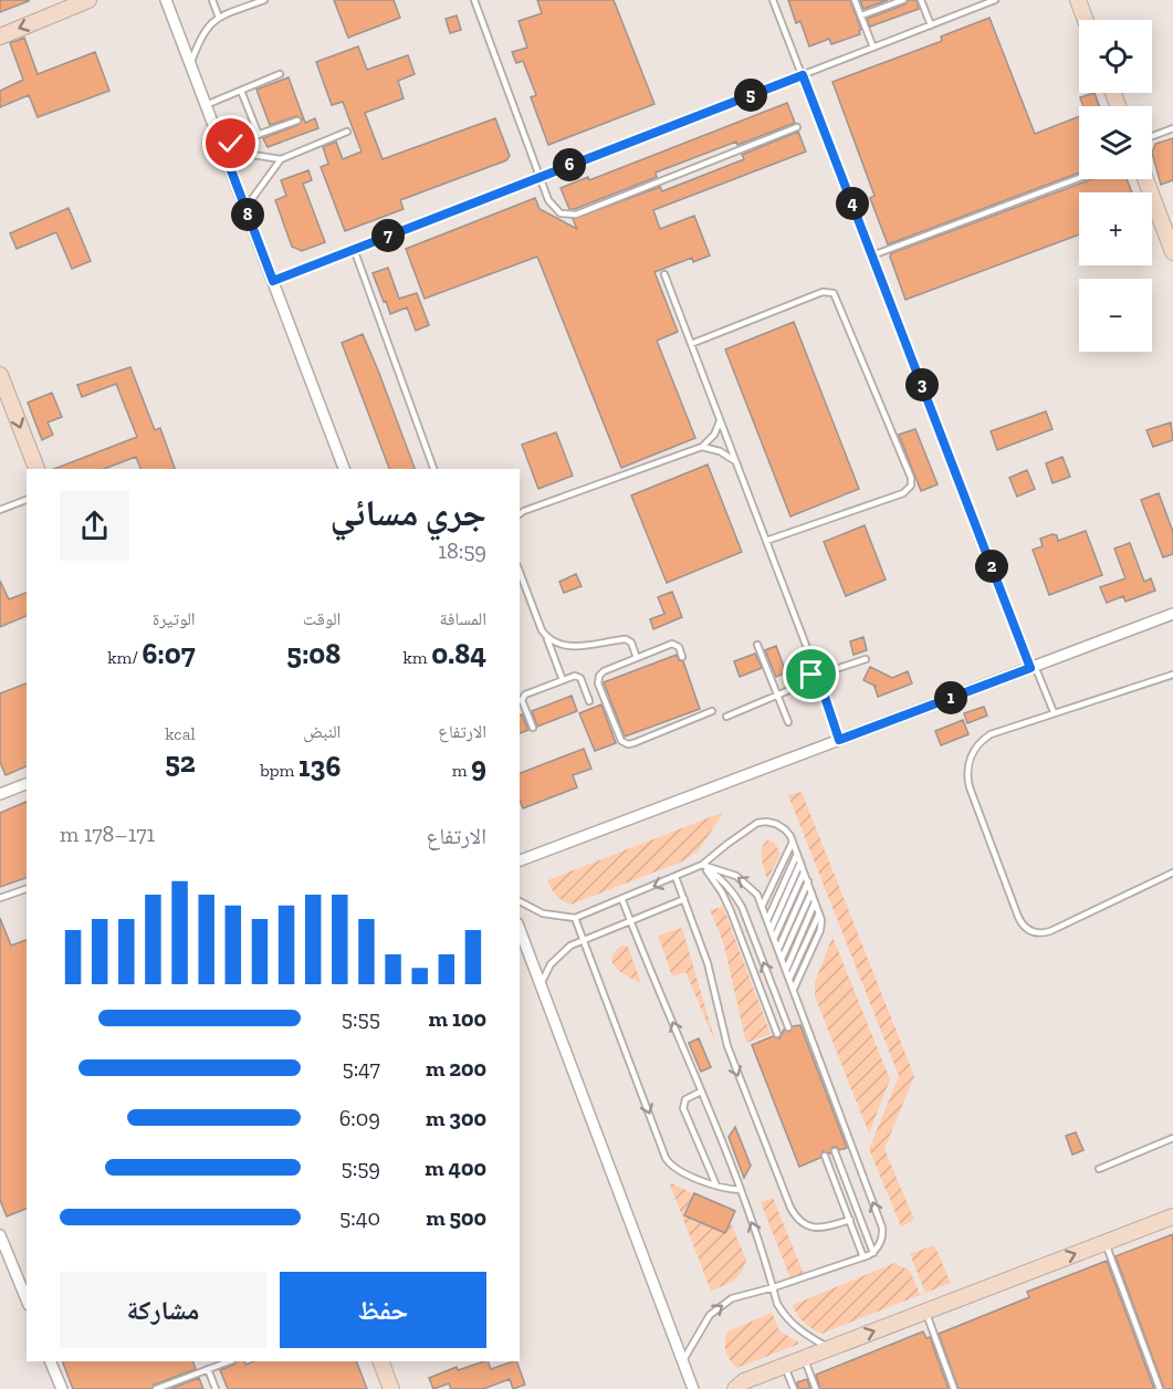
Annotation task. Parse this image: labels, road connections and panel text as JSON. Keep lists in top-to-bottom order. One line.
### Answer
{"page":{"map_buttons":["+","−"],"pins":["5","6","4","8","7","3","2","1"],"heading":["جري مسائي","18:59"],"stats":[["المسافة","0.84 km"],["الوقت","5:08"],["الوتيرة","6:07 /km"],["الارتفاع","9 m"],["النبض","136 bpm"],["kcal","52"]],"chart":["الارتفاع","171–178 m"],"list":[{"name":"100 m","note":"5:55"},{"name":"200 m","note":"5:47"},{"name":"300 m","note":"6:09"},{"name":"400 m","note":"5:59"},{"name":"500 m","note":"5:40"}],"buttons":["حفظ","مشاركة"]}}
